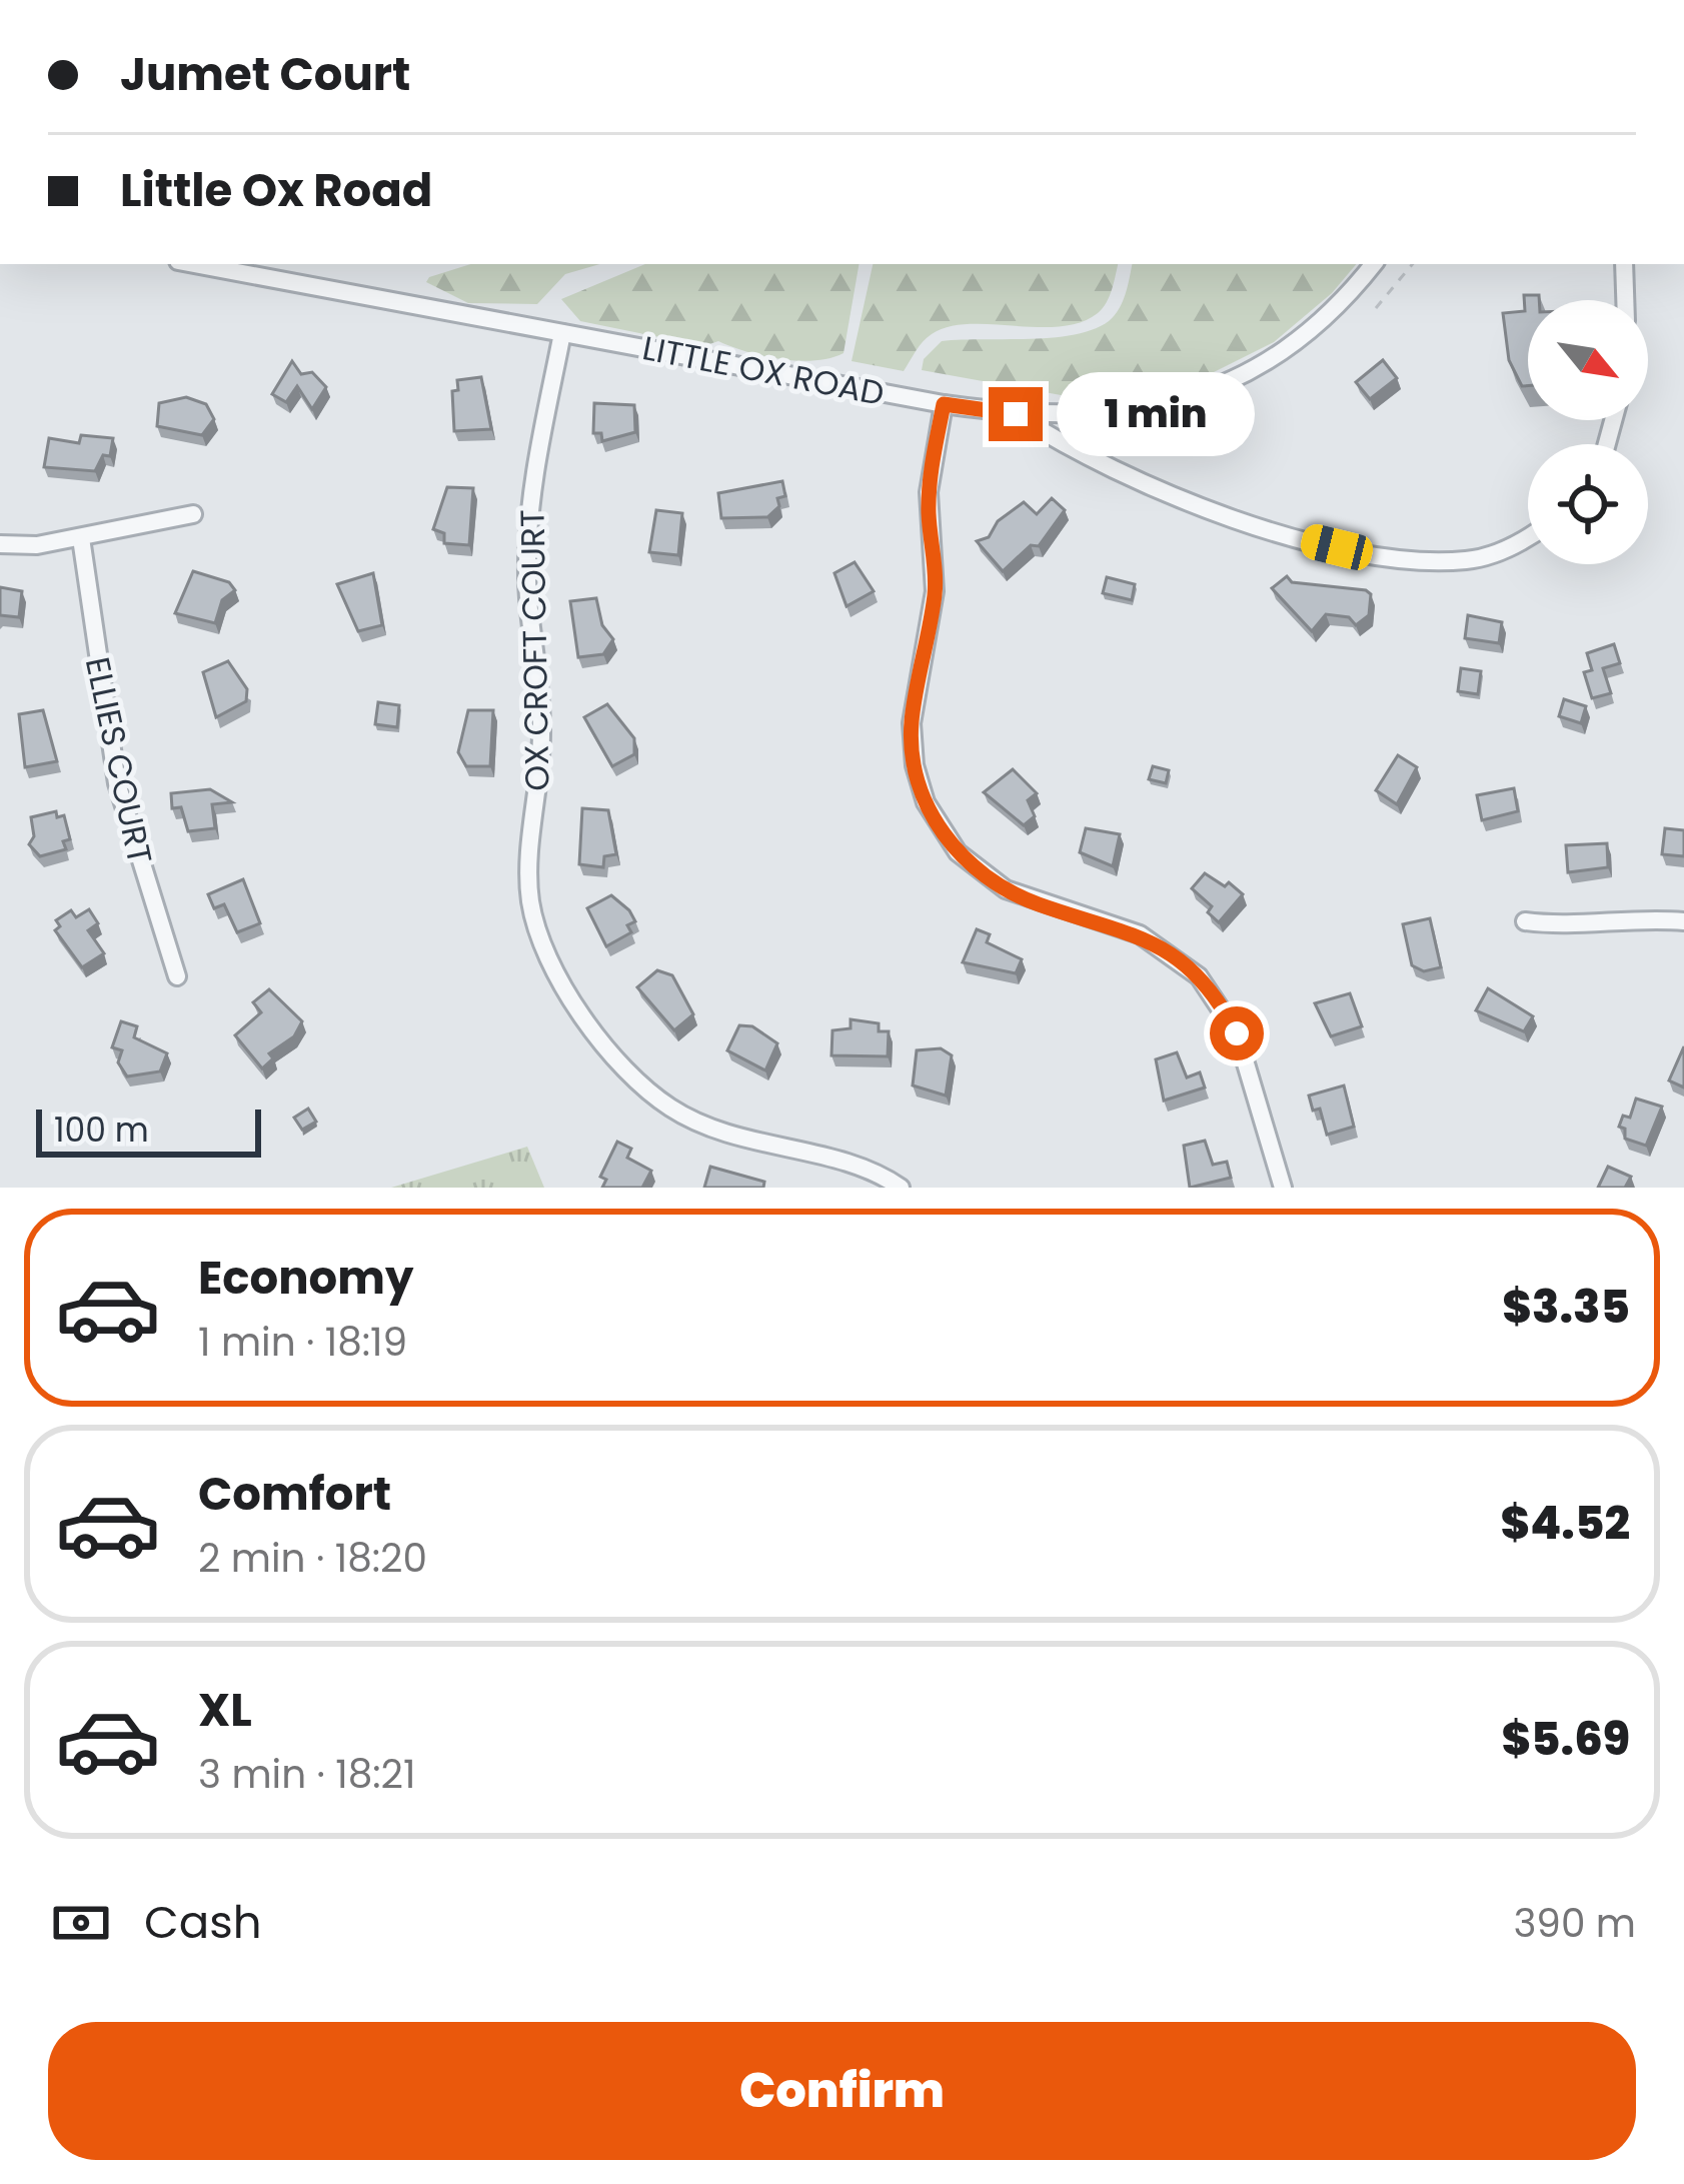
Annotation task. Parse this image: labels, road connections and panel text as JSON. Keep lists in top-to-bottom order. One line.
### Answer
{"streets":{"street":["LITTLE OX ROAD","OX CROFT COURT","ELLIES COURT"]},"crossings":[["LITTLE OX ROAD","OX CROFT COURT"]],"scale_bar":"100 m","north":"bottom right","page":{"banner":["Jumet Court","Little Ox Road"],"bubble":"1 min","scale":"100 m","list":[{"name":"Economy","note":"1 min · 18:19","value":"$3.35"},{"name":"Comfort","note":"2 min · 18:20","value":"$4.52"},{"name":"XL","note":"3 min · 18:21","value":"$5.69"}],"pay":["Cash","390 m"],"buttons":"Confirm"}}
